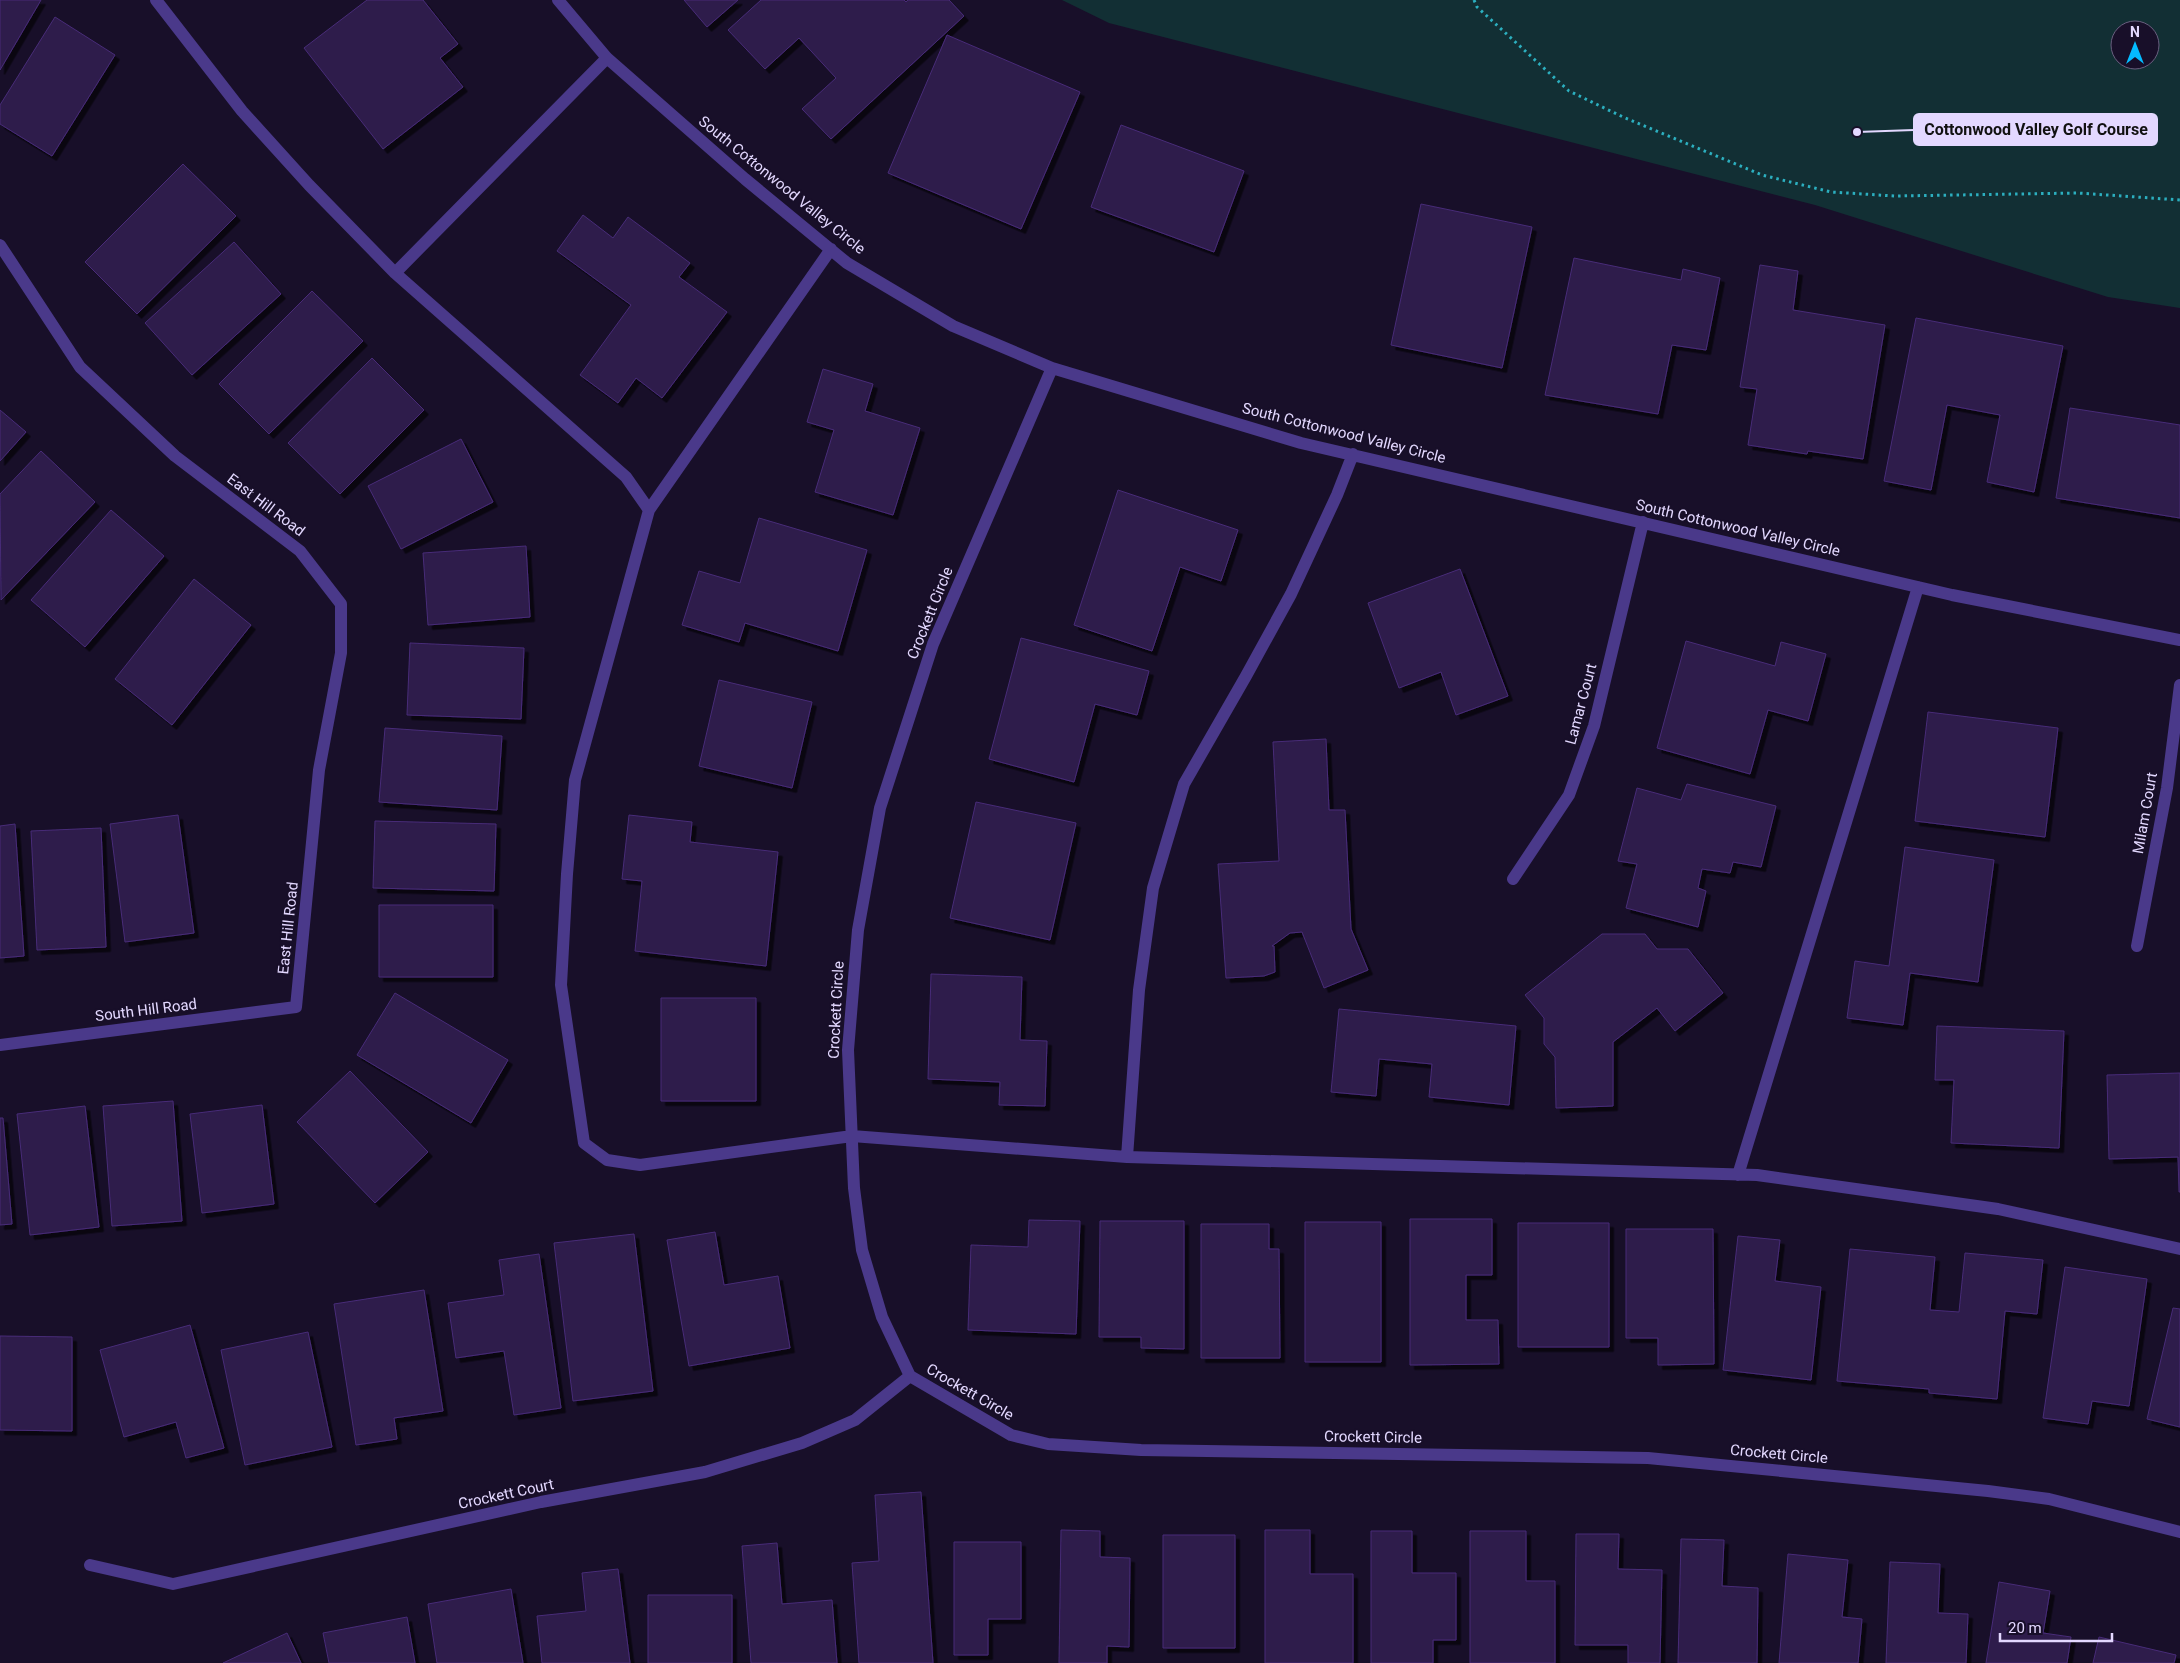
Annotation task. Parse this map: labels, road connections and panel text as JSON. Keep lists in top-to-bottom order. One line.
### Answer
{"streets":{"street":["South Cottonwood Valley Circle","East Hill Road","Crockett Circle","Lamar Court","Milam Court","South Hill Road","Crockett Court"]},"crossings":[["South Cottonwood Valley Circle","Crockett Circle"],["South Cottonwood Valley Circle","Lamar Court"],["East Hill Road","South Hill Road"],["Crockett Circle","Crockett Court"]],"places":["Cottonwood Valley Golf Course"],"scale_bar":"20 m","north":"top"}
